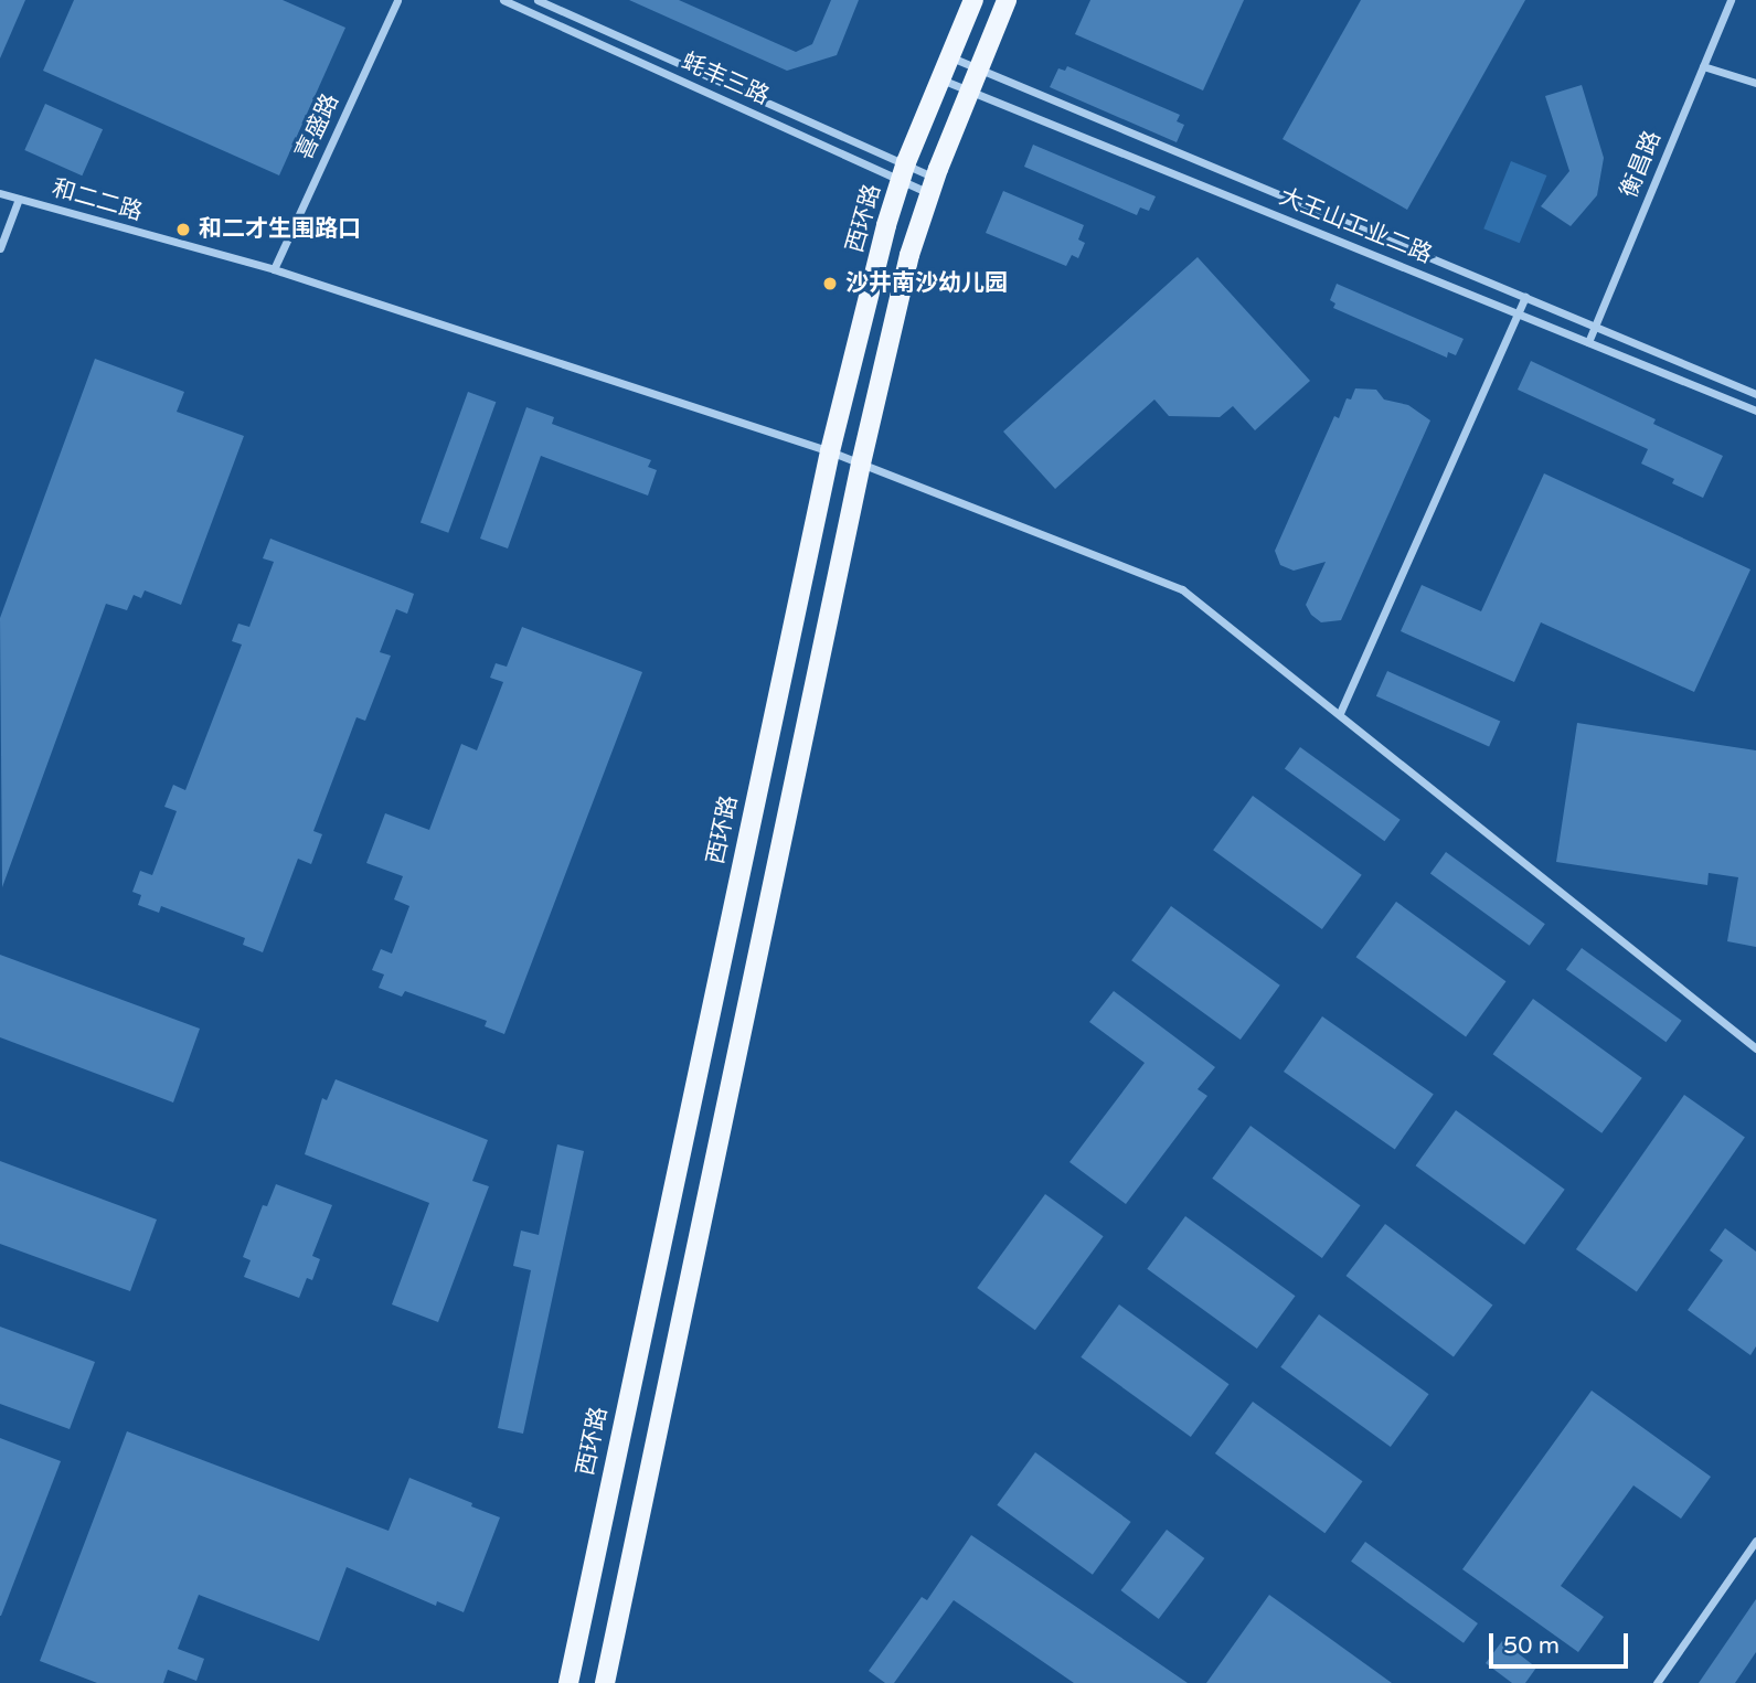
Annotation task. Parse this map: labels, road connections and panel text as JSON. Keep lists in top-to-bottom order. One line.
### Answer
{"streets":{"main road":["西环路"],"street":["蚝丰三路","喜盛路","衡昌路","和二二路","大王山工业二路"]},"crossings":[["蚝丰三路","西环路"],["喜盛路","和二二路"],["衡昌路","大王山工业二路"],["和二二路","西环路"],["西环路","大王山工业二路"]],"places":["和二才生围路口","沙井南沙幼儿园"],"scale_bar":"50 m"}
